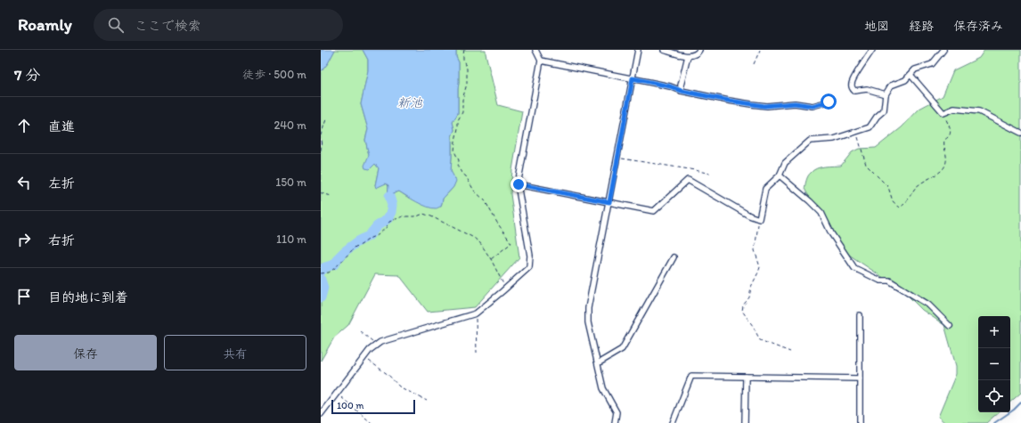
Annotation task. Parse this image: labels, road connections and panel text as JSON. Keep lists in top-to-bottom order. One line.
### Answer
{"water":["新池"],"scale_bar":"100 m","page":{"header":"Roamly","search":"ここで検索","nav":["地図","経路","保存済み"],"heading":["7 分","徒歩 · 500 m"],"list":[["直進","240 m"],["左折","150 m"],["右折","110 m"],"目的地に到着"],"map_buttons":["+","−"],"buttons":["保存","共有"],"scale":"100 m"}}
